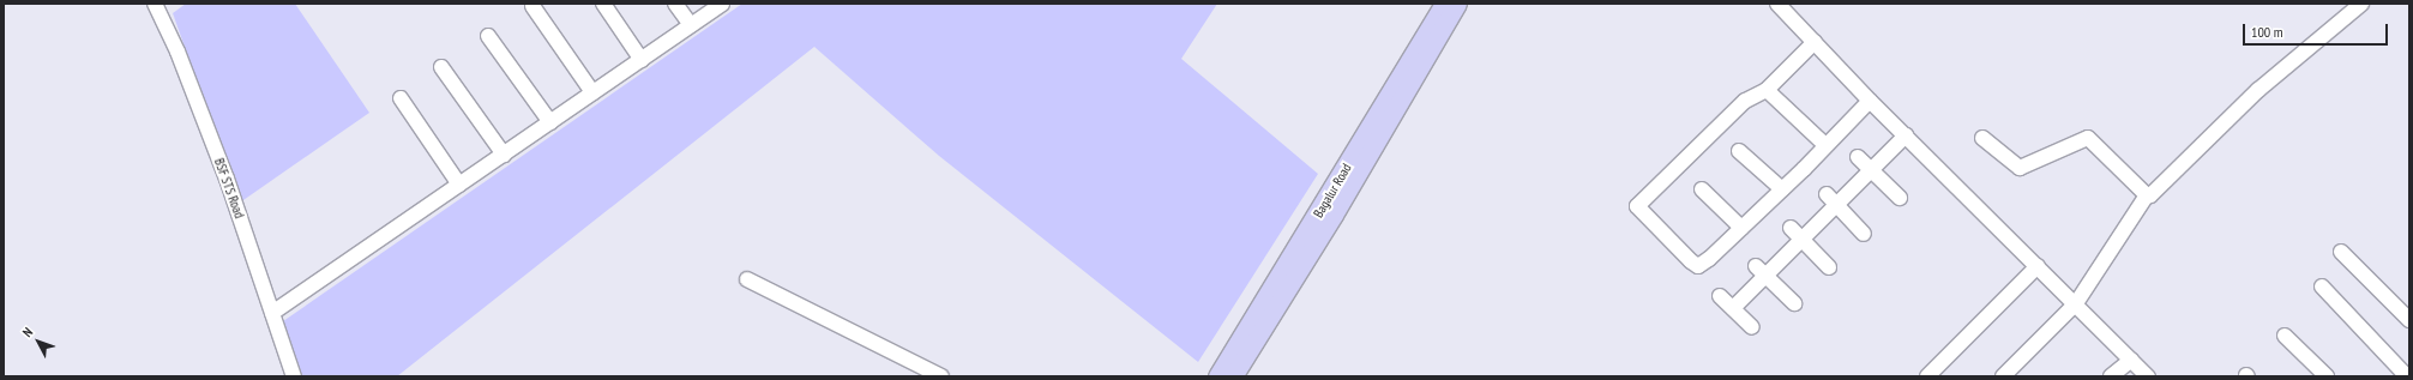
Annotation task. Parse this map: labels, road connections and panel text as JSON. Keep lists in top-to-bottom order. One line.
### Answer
{"streets":{"main road":["Bagalur Road"],"street":["BSF STS Road"]},"scale_bar":"100 m","north":"top left"}
